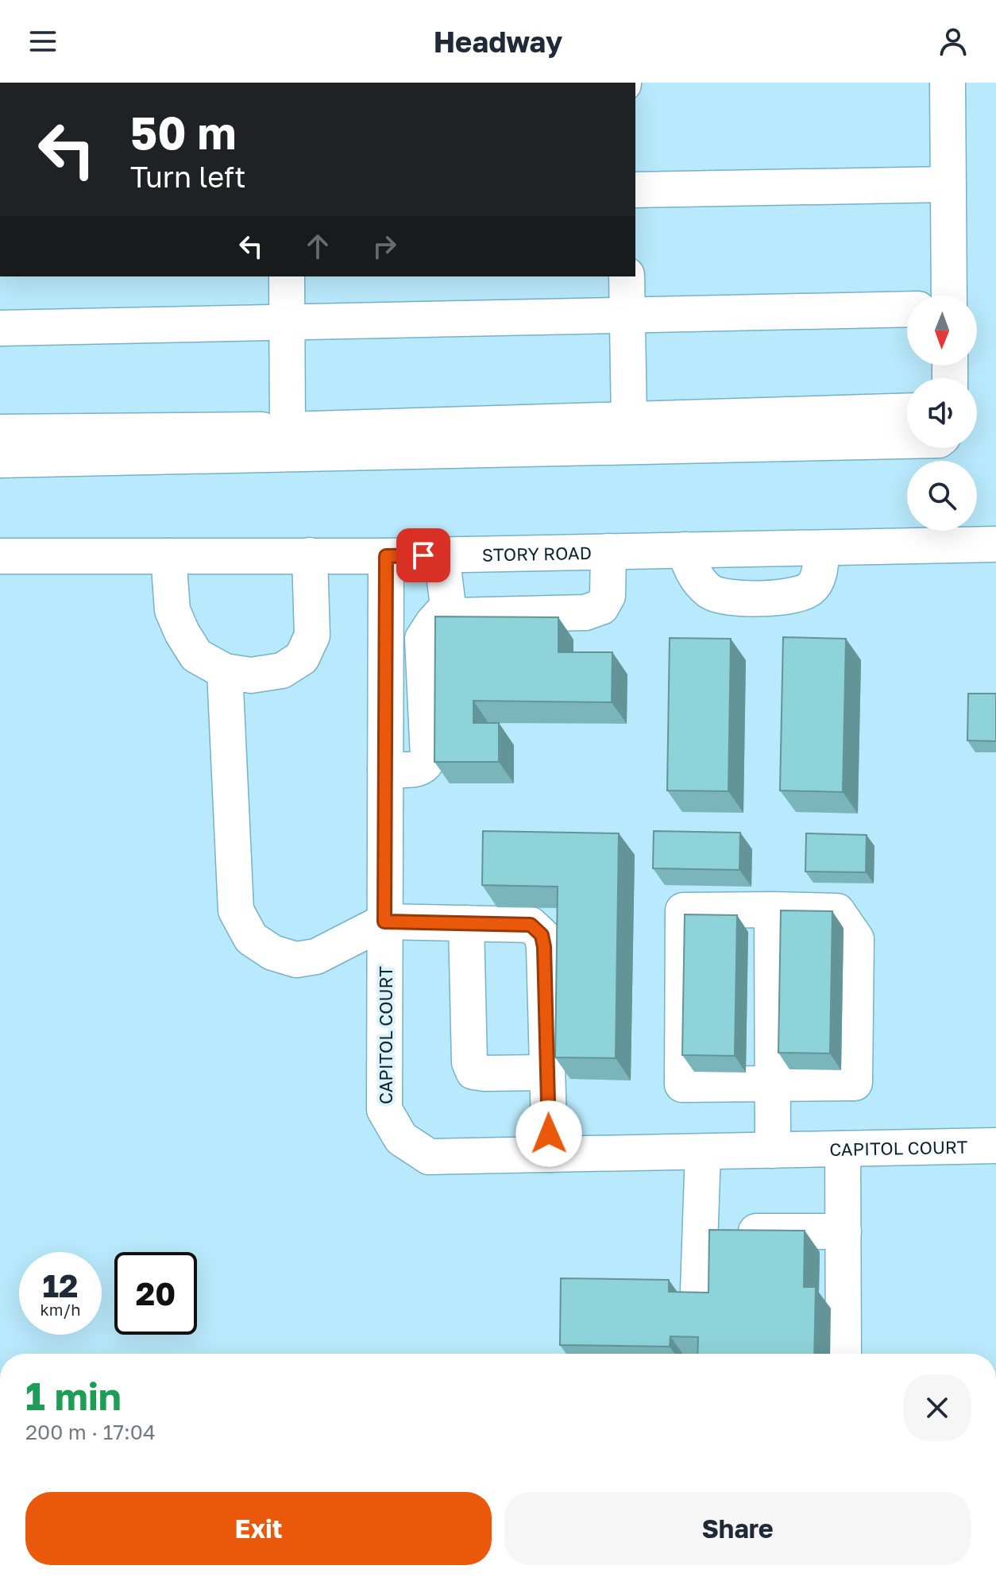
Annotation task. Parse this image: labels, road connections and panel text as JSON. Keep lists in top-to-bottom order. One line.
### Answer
{"streets":{"street":["STORY ROAD","CAPITOL COURT"]},"crossings":[["STORY ROAD","CAPITOL COURT"]],"north":"bottom","page":{"header":"Headway","turn":["50 m","Turn left"],"speed":"12 km/h","limit":"20","heading":["1 min","200 m · 17:04"],"buttons":["Exit","Share"]}}
